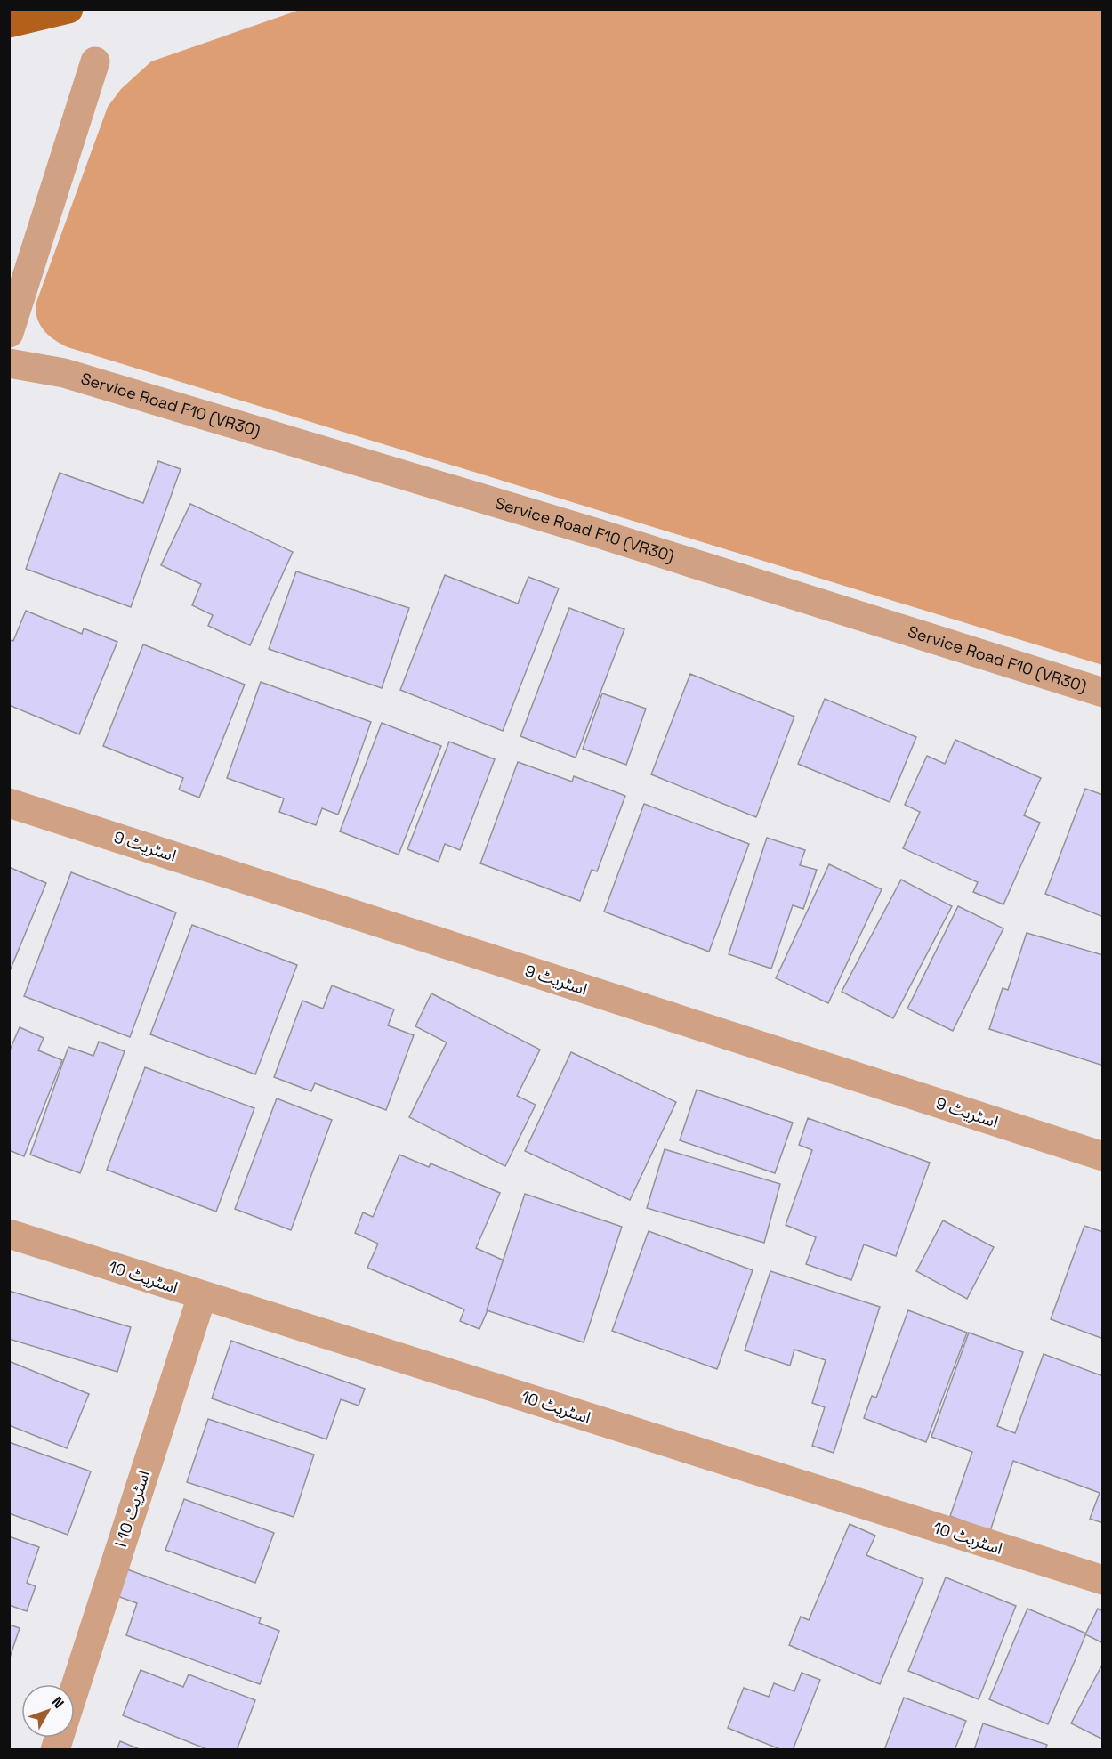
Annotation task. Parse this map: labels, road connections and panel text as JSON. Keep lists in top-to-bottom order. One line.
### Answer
{"streets":{"street":["Service Road F10 (VR30)","اسٹریٹ 9","اسٹریٹ 10","اسٹریٹ 10 ا"]},"crossings":[["اسٹریٹ 10","اسٹریٹ 10 ا"]],"north":"top right"}
